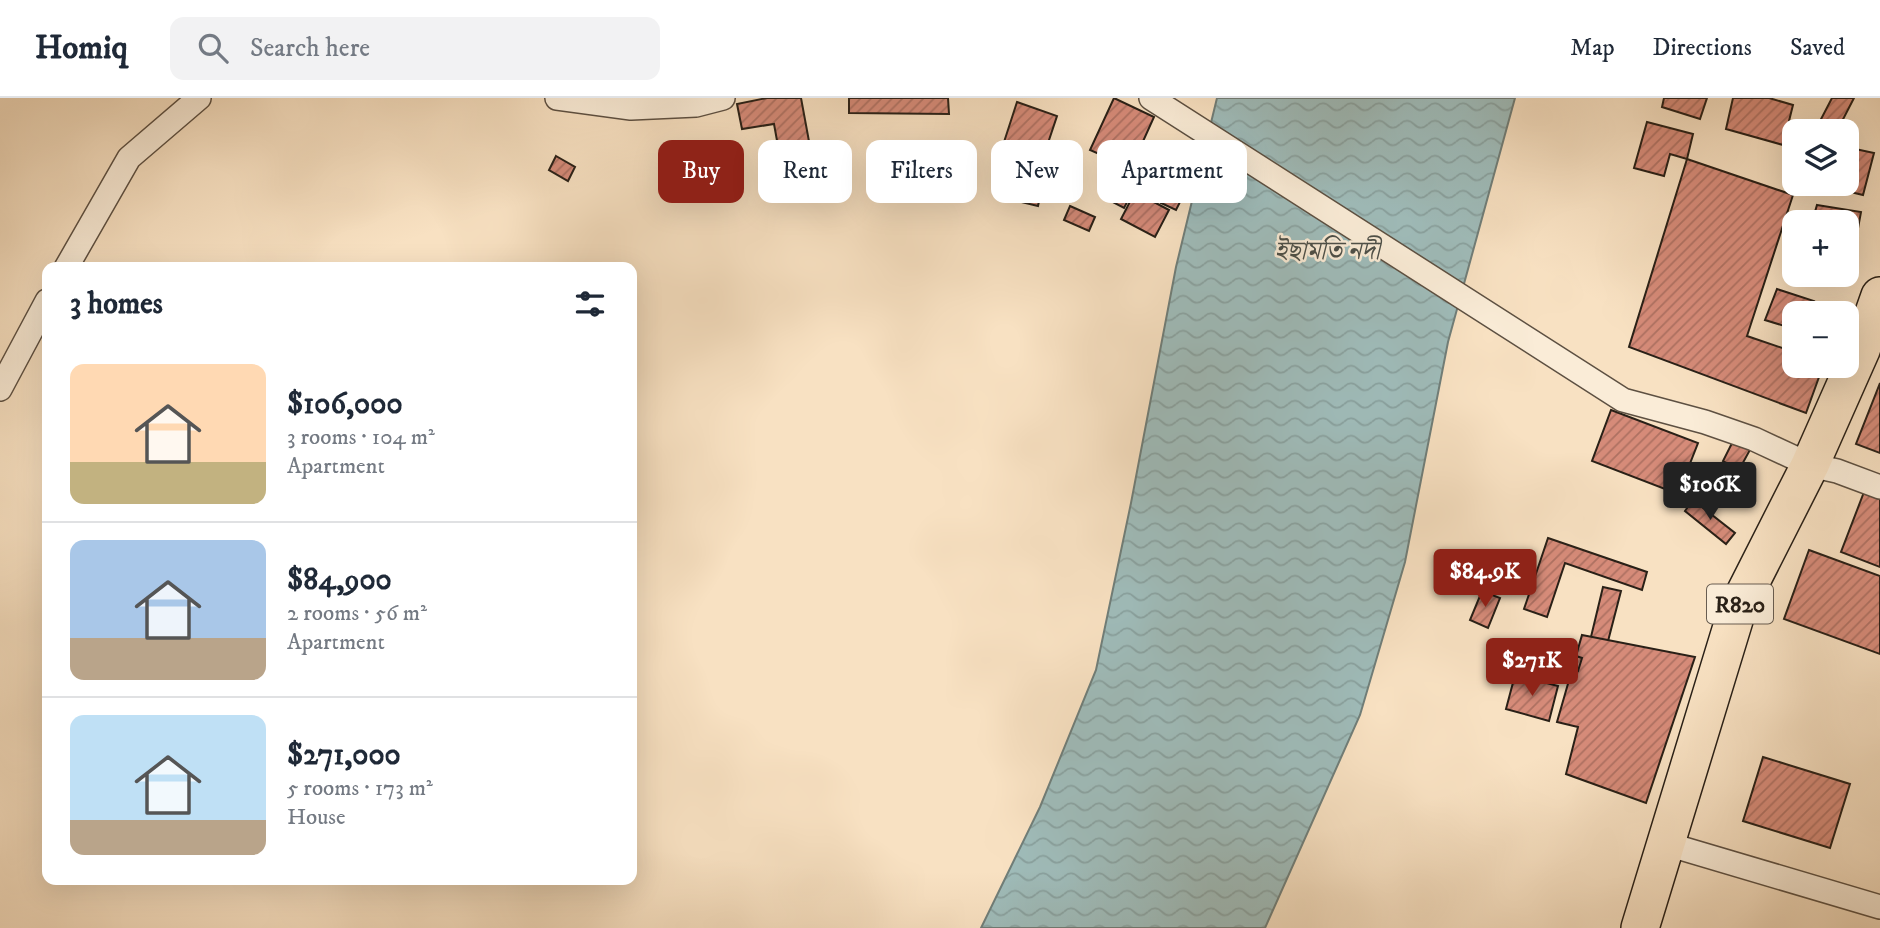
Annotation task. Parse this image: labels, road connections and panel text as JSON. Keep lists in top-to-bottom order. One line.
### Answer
{"streets":{"main road":["R820"]},"water":["ইছামতি নদী"],"page":{"header":"Homiq","search":"Search here","nav":["Map","Directions","Saved"],"map_buttons":["+","−"],"chip":["Buy","Rent","Filters","New","Apartment"],"heading":"3 homes","list":[{"name":"$106,000","note":"3 rooms · 104 m² · Apartment"},{"name":"$84,900","note":"2 rooms · 56 m² · Apartment"},{"name":"$271,000","note":"5 rooms · 173 m² · House"}],"price":["$106K","$84.9K","$271K"]}}
